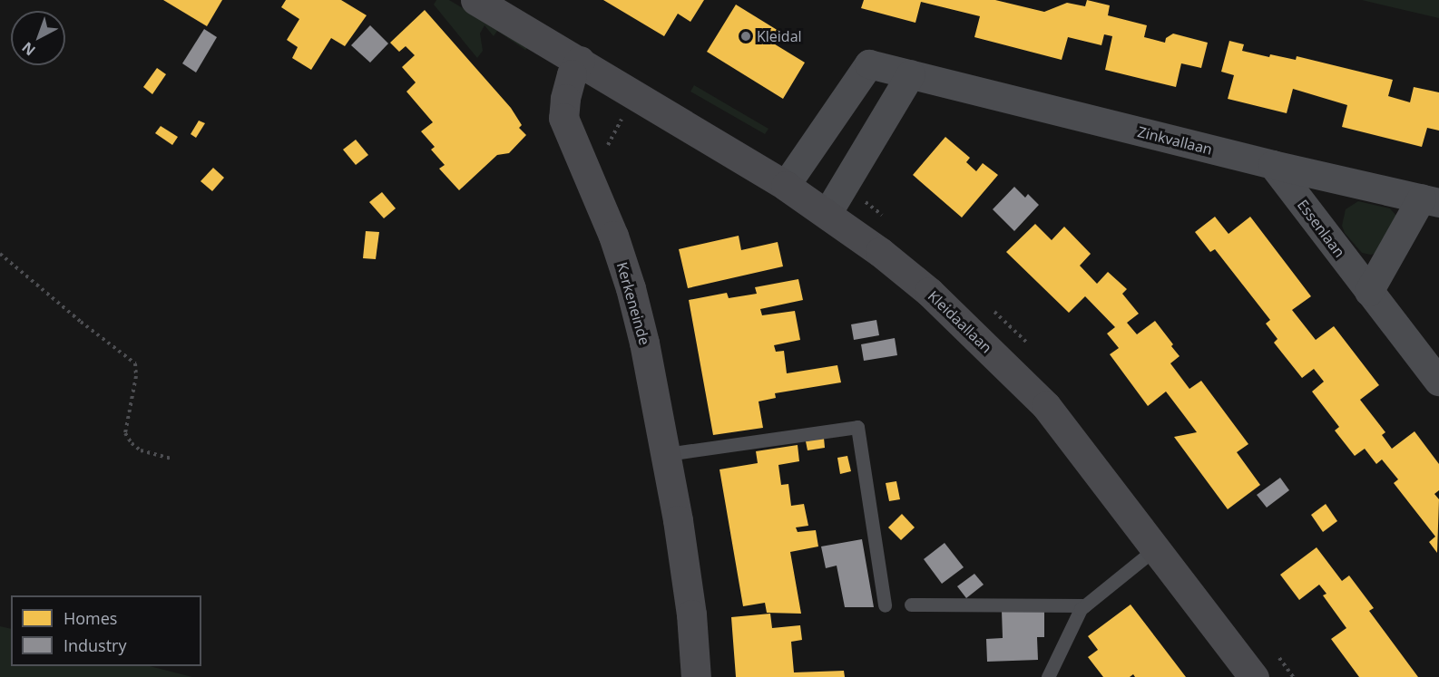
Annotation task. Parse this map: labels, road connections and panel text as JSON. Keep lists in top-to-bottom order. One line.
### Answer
{"streets":{"street":["Zinkvallaan","Essenlaan","Kerkeneinde","Kleidaallaan"]},"crossings":[["Zinkvallaan","Essenlaan"],["Zinkvallaan","Kleidaallaan"],["Kerkeneinde","Kleidaallaan"]],"places":["Kleidal"],"legend":["Homes","Industry"],"north":"bottom left"}
